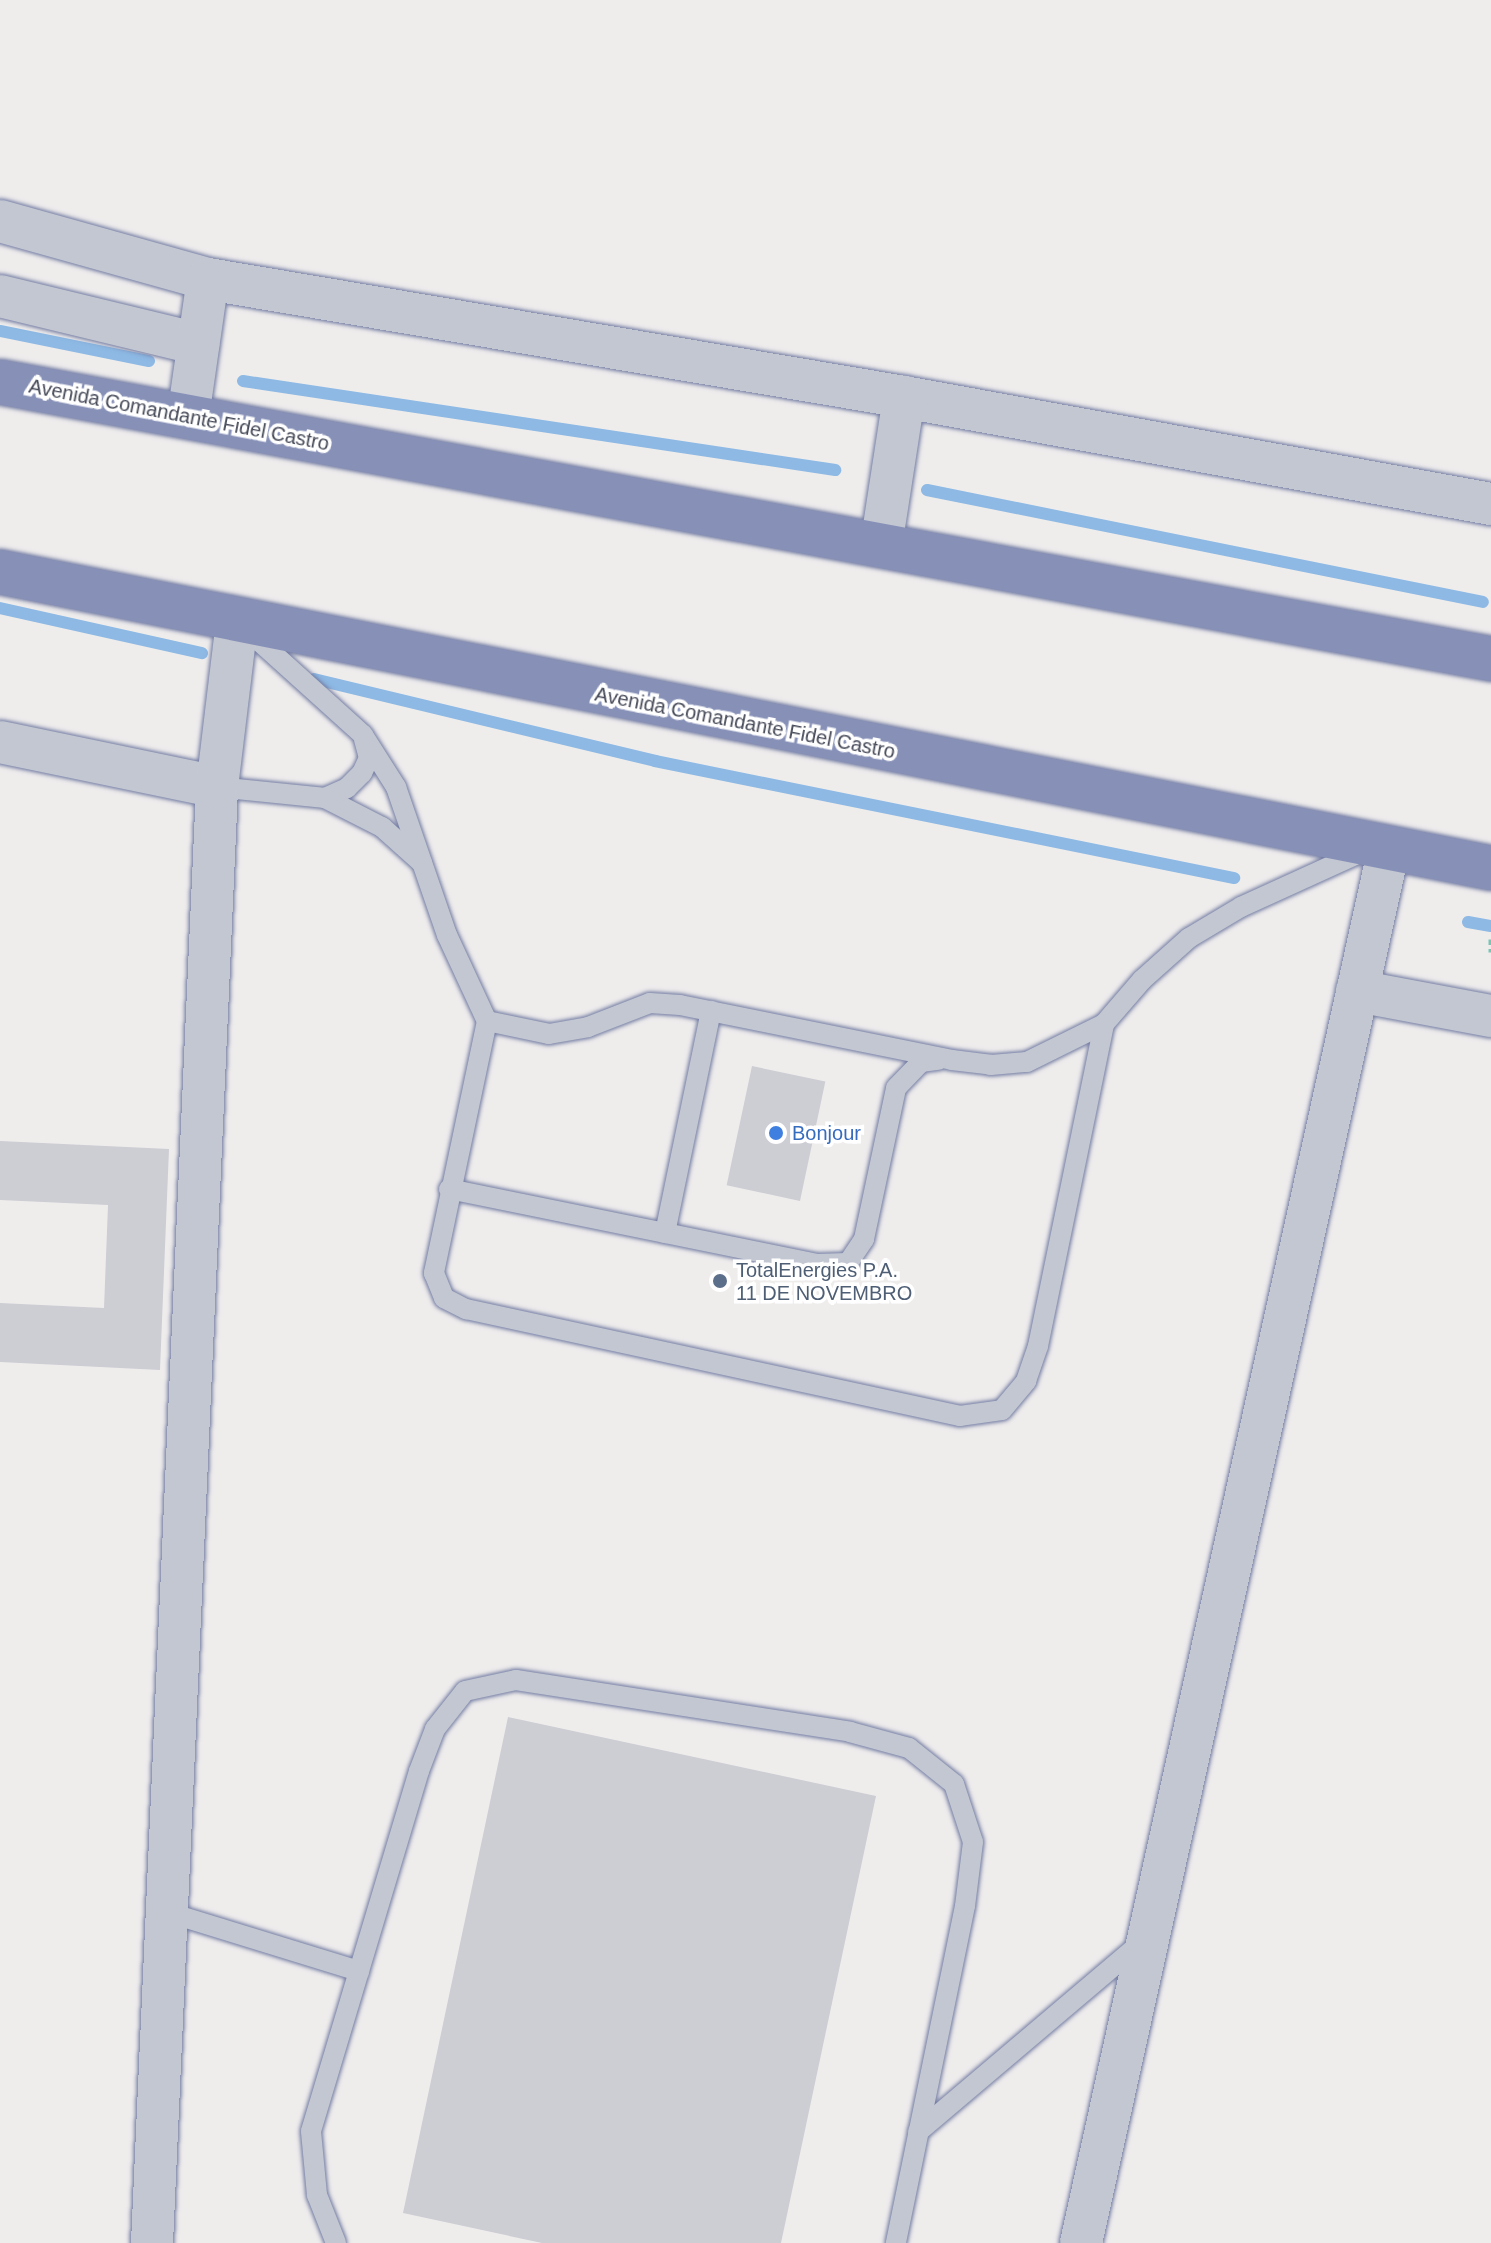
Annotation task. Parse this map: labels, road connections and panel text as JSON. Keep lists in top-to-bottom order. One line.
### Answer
{"streets":{"highway":["Avenida Comandante Fidel Castro"]},"places":["Bonjour","TotalEnergies P.A. 11 DE NOVEMBRO"]}
